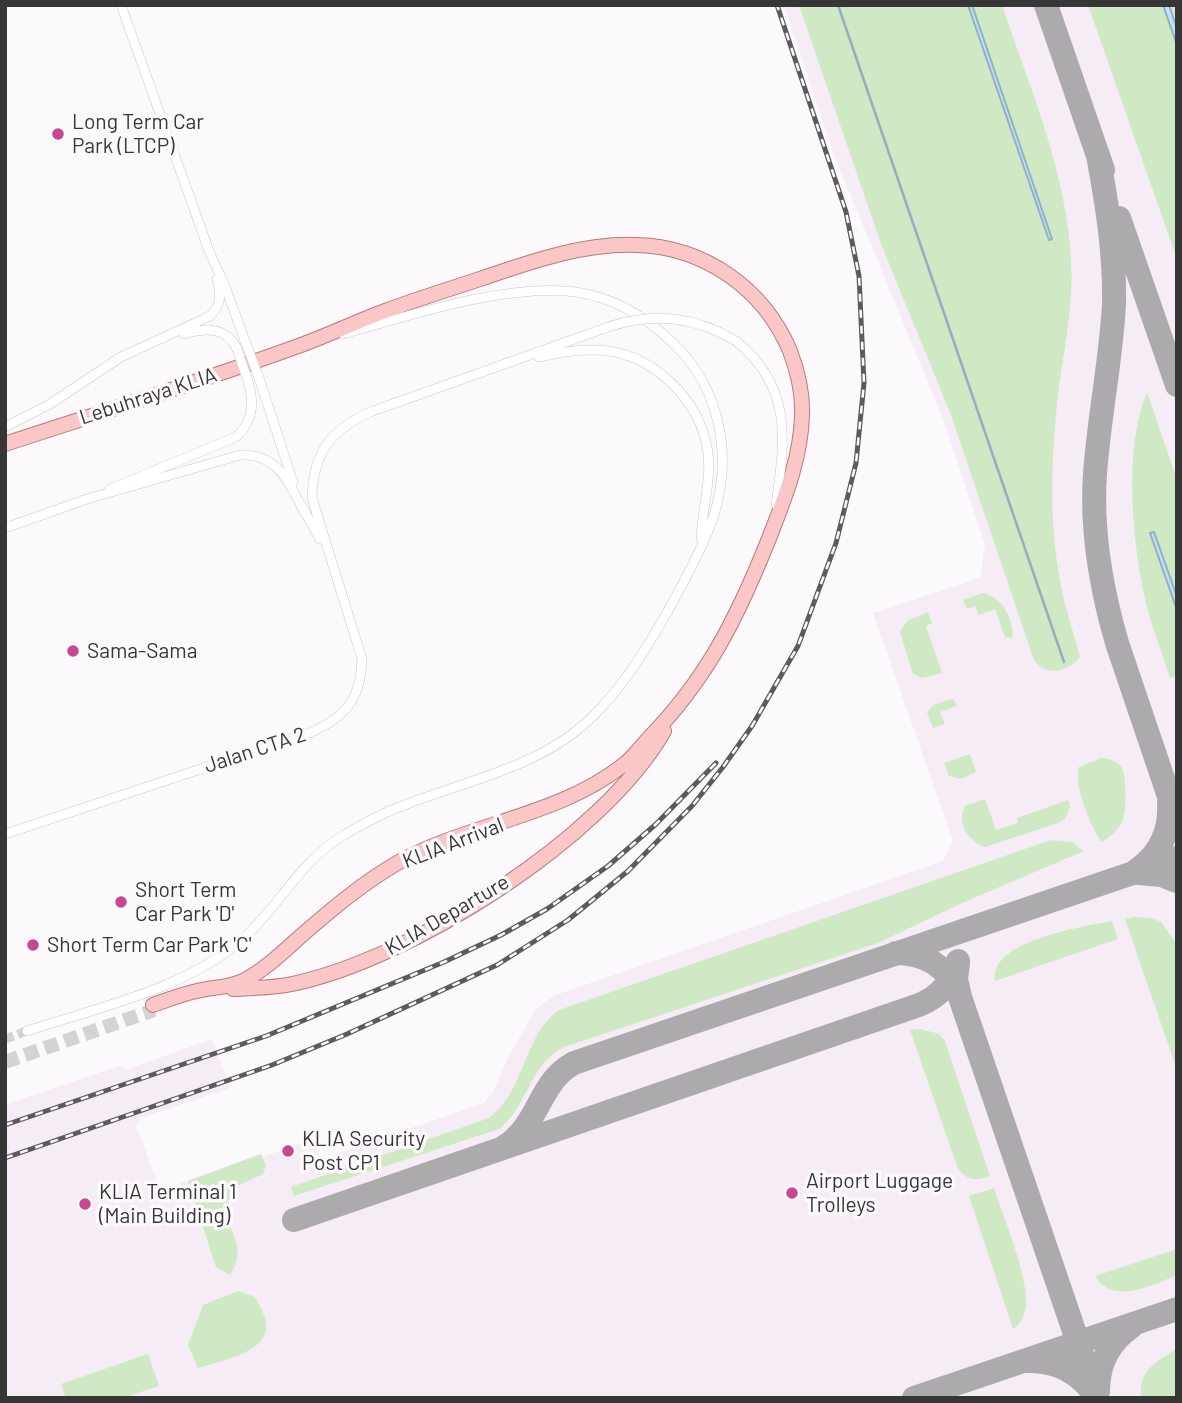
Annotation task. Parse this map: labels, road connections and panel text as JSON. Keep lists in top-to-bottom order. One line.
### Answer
{"streets":{"main road":["Lebuhraya KLIA","KLIA Arrival","KLIA Departure"],"street":["Jalan CTA 2"]},"crossings":[["Lebuhraya KLIA","KLIA Arrival"],["Lebuhraya KLIA","KLIA Departure"],["KLIA Arrival","KLIA Departure"]],"places":["Long Term Car Park (LTCP)","Sama-Sama","Short Term Car Park 'D'","Short Term Car Park 'C'","KLIA Security Post CP1","Airport Luggage Trolleys","KLIA Terminal 1 (Main Building)"]}
